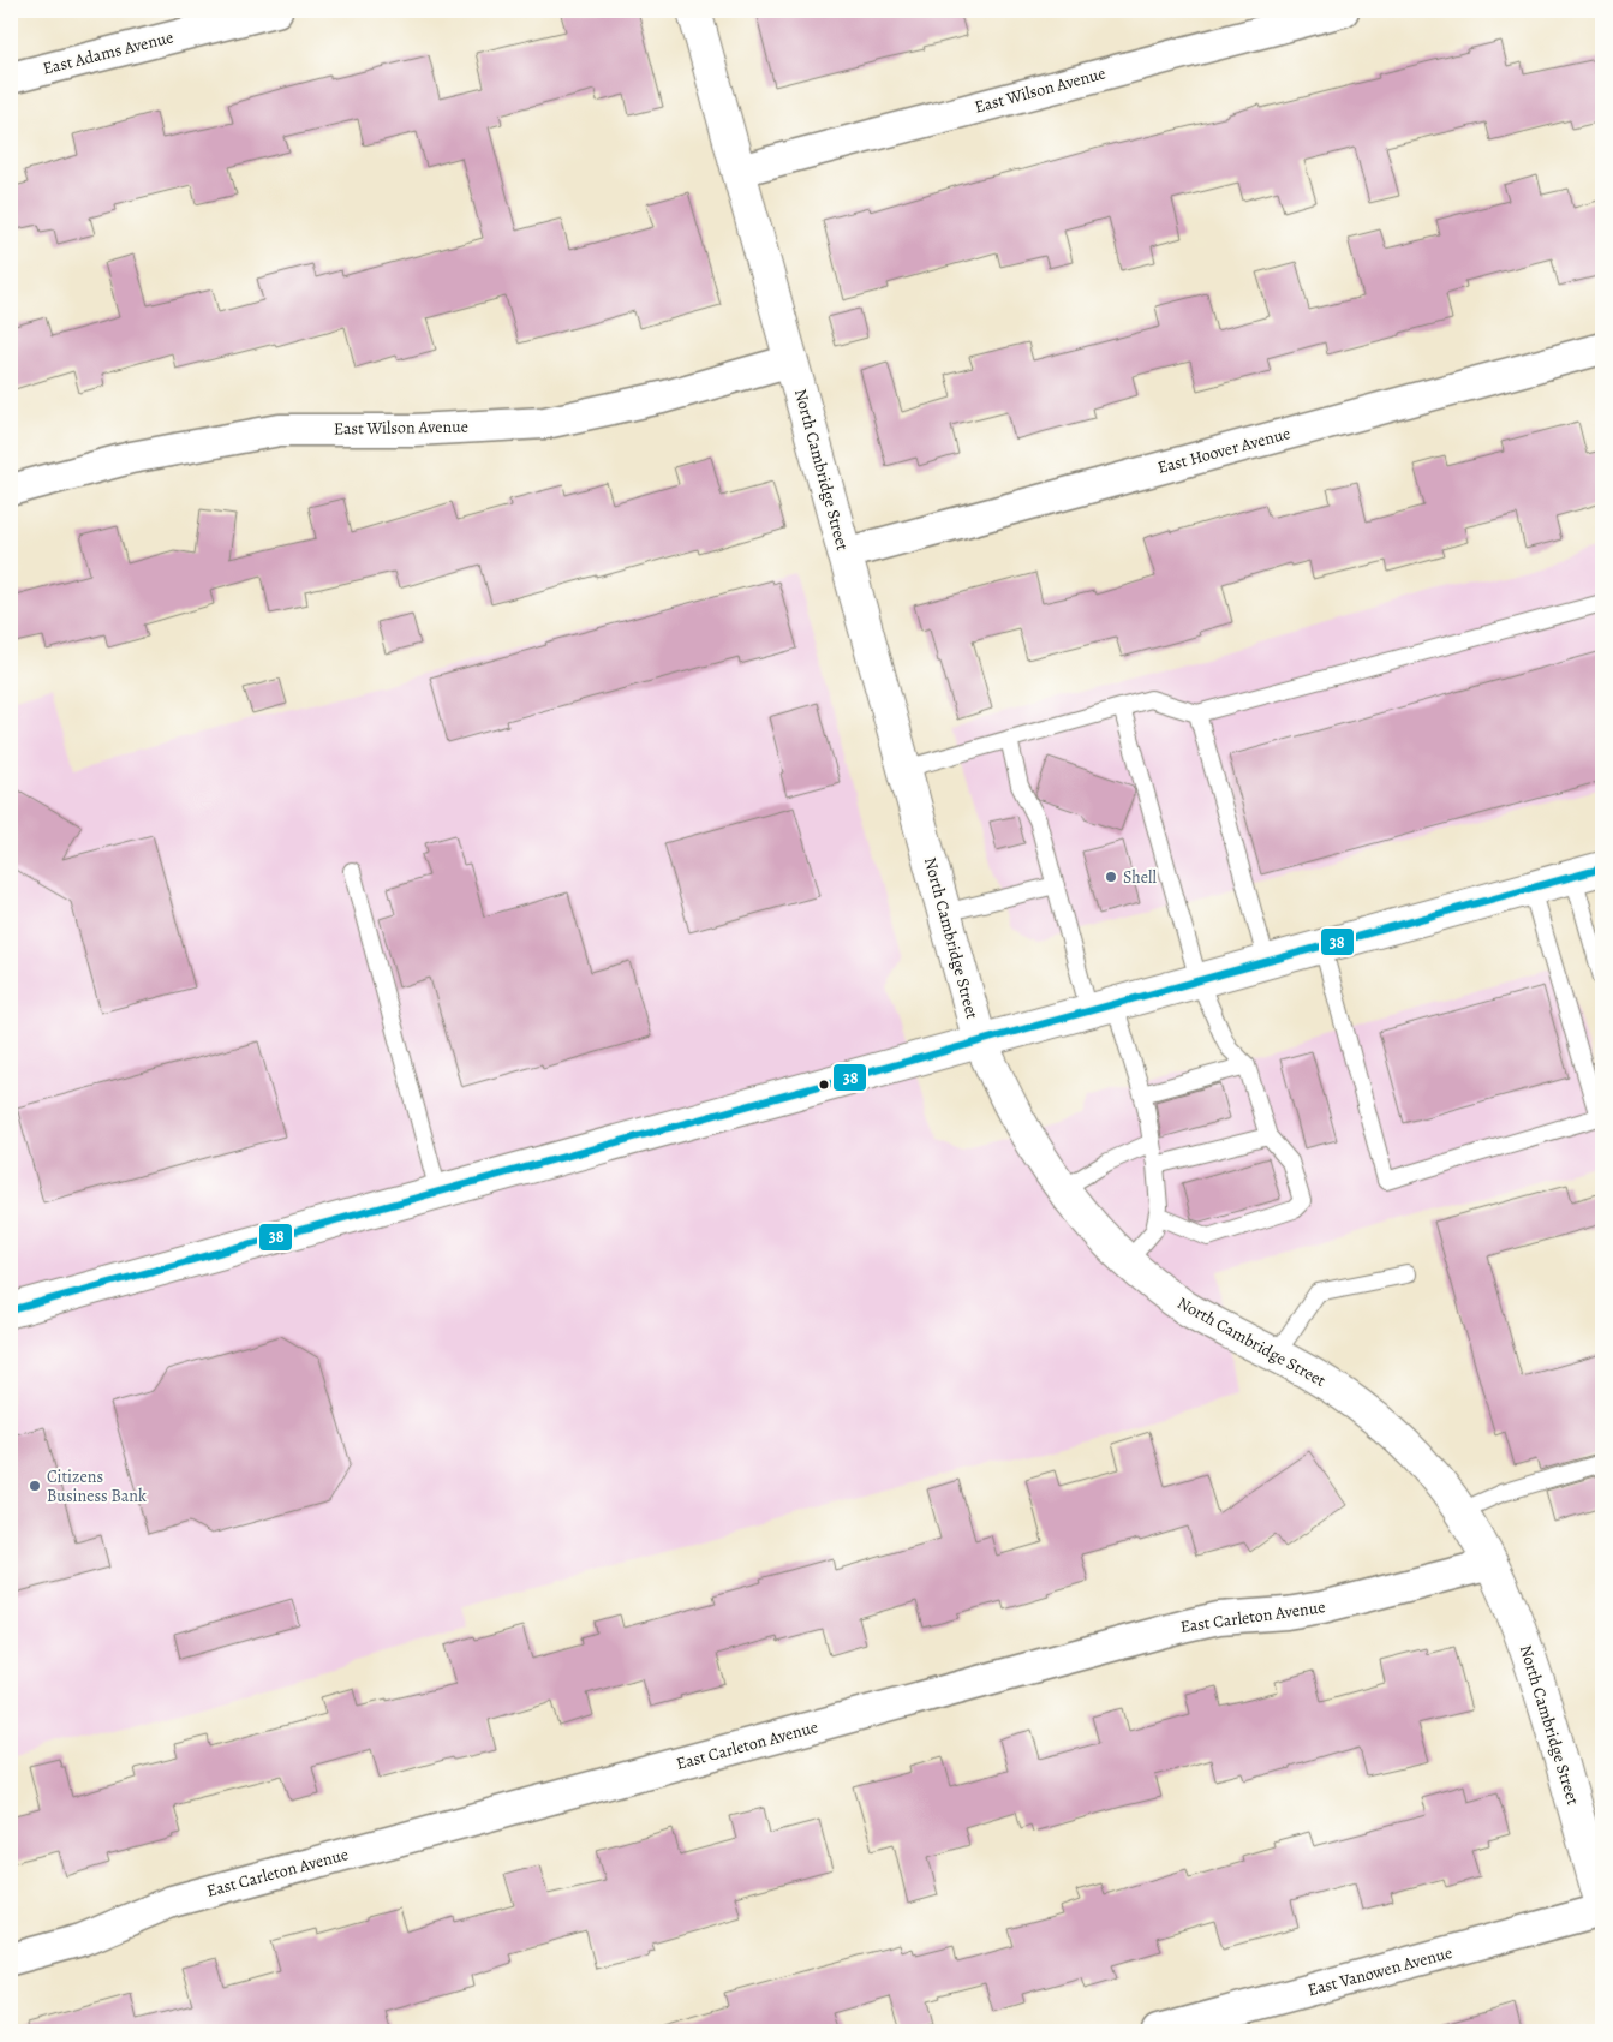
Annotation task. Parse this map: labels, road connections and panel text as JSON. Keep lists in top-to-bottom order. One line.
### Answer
{"streets":{"street":["East Adams Avenue","East Wilson Avenue","East Hoover Avenue","North Cambridge Street","East Carleton Avenue","East Vanowen Avenue"]},"crossings":[["East Wilson Avenue","North Cambridge Street"],["East Hoover Avenue","North Cambridge Street"],["North Cambridge Street","East Carleton Avenue"]],"places":["Shell","Citizens Business Bank"],"lines":["transit line 38"]}
